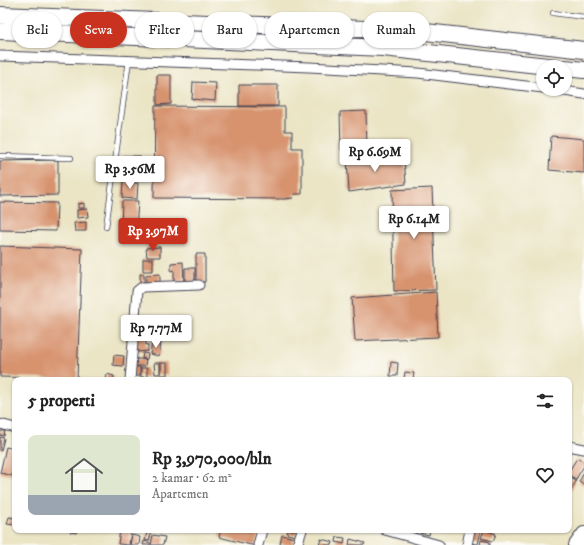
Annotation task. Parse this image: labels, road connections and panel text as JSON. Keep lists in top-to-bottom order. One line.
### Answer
{"page":{"chip":["Beli","Sewa","Filter","Baru","Apartemen","Rumah"],"price":["Rp 6.69M","Rp 3.56M","Rp 6.14M","Rp 3.97M","Rp 7.77M"],"heading":"5 properti","list":[{"name":"Rp 3,970,000/bln","note":"2 kamar · 62 m² · Apartemen"}]}}
